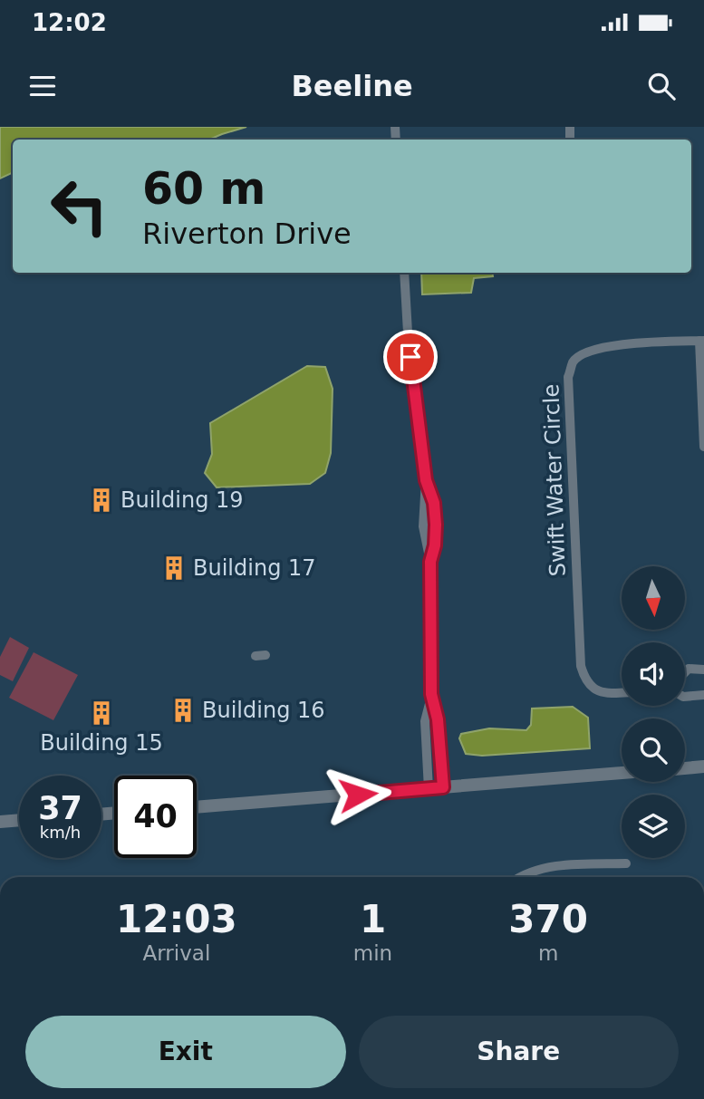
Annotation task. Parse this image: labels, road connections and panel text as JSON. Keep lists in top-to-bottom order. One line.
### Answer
{"streets":{"street":["Swift Water Circle"]},"places":{"building":["Building 19","Building 17","Building 16","Building 15"]},"north":"bottom","page":{"status":"12:02","header":"Beeline","turn":["60 m","Riverton Drive"],"speed":"37 km/h","limit":"40","eta":["12:03","Arrival","1","min","370","m"],"buttons":["Exit","Share"]}}
